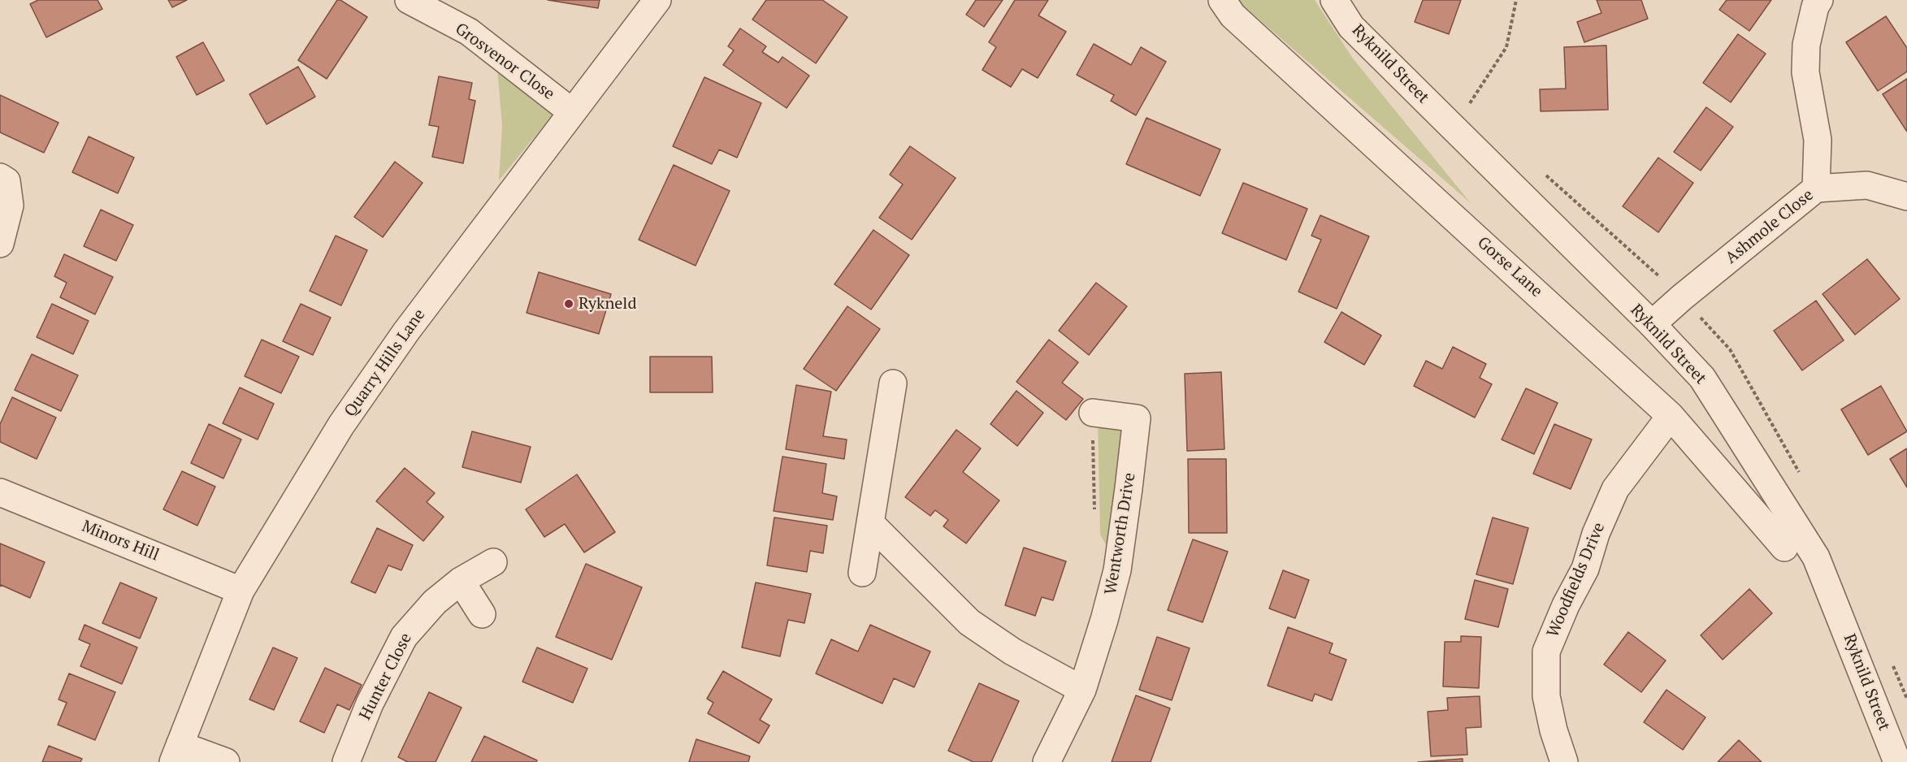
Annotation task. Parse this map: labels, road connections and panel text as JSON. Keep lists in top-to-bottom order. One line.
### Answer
{"streets":{"street":["Grosvenor Close","Ryknild Street","Ashmole Close","Gorse Lane","Quarry Hills Lane","Wentworth Drive","Minors Hill","Woodfields Drive","Hunter Close"]},"crossings":[["Grosvenor Close","Quarry Hills Lane"],["Ryknild Street","Ashmole Close"],["Gorse Lane","Woodfields Drive"],["Quarry Hills Lane","Minors Hill"]],"places":["Rykneld"]}
